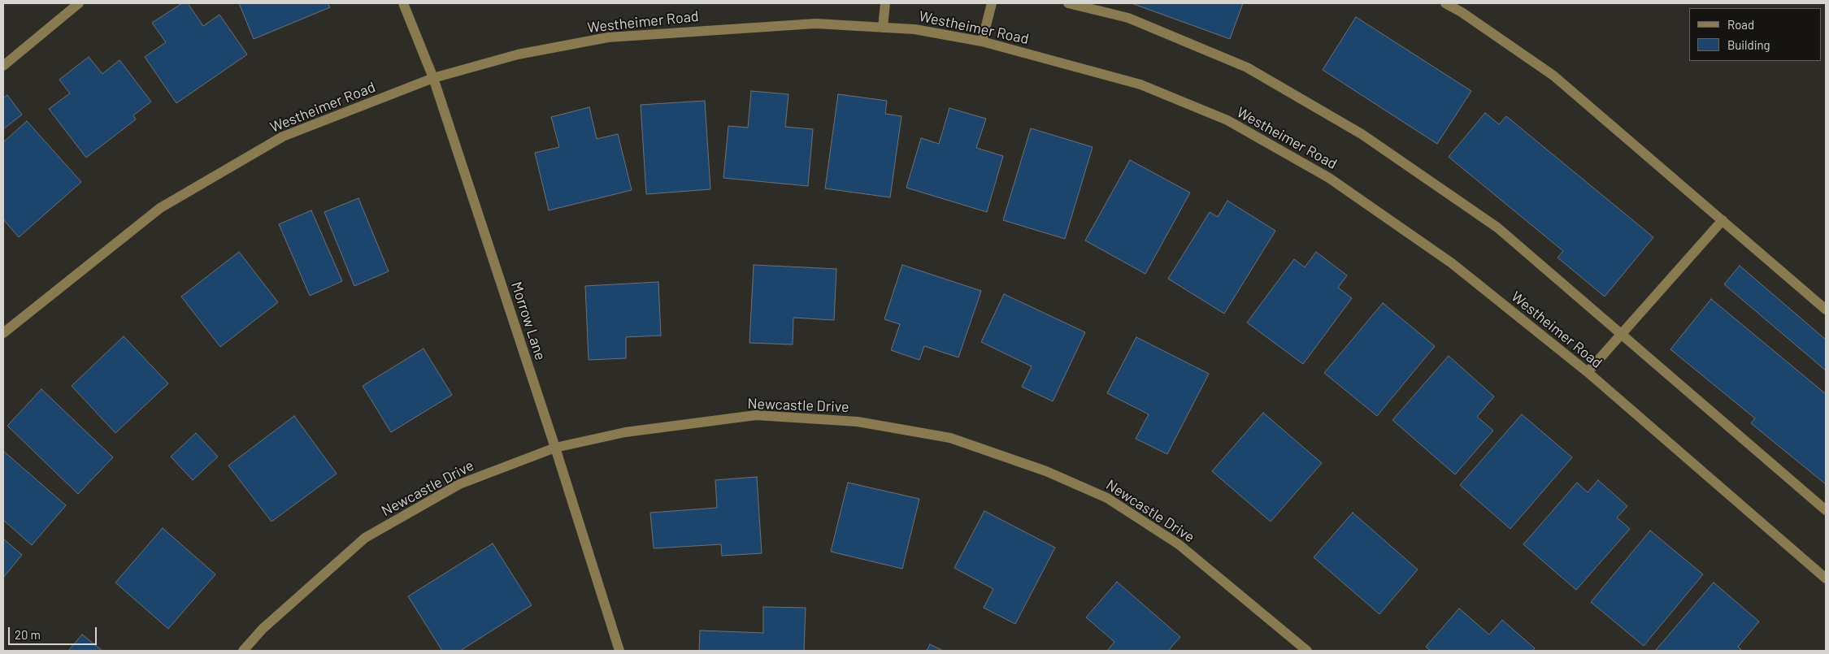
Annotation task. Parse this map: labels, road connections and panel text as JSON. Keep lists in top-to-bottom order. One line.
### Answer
{"streets":{"street":["Westheimer Road","Morrow Lane","Newcastle Drive"]},"crossings":[["Westheimer Road","Morrow Lane"],["Morrow Lane","Newcastle Drive"]],"legend":["Road","Building"],"scale_bar":"20 m"}
